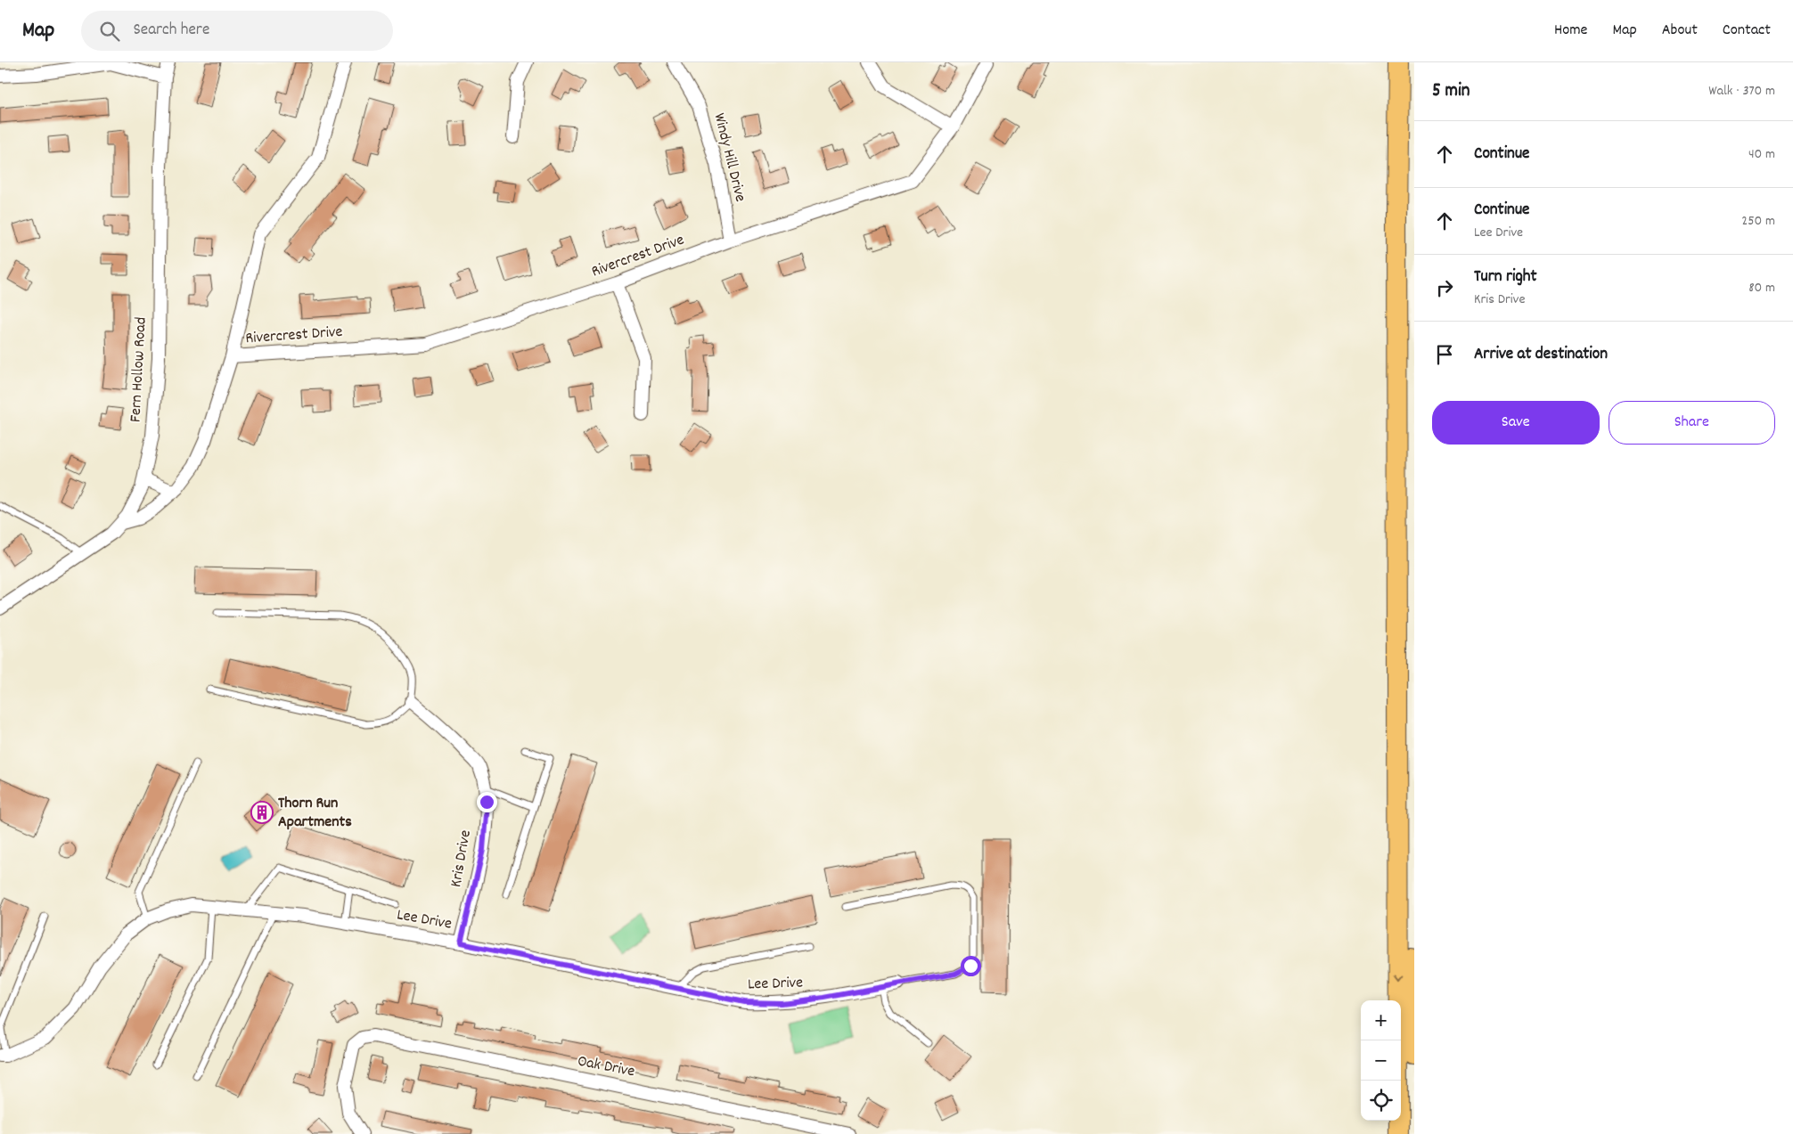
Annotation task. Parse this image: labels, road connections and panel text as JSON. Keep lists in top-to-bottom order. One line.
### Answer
{"streets":{"street":["Windy Hill Drive","Rivercrest Drive","Fern Hollow Road","Kris Drive","Lee Drive","Oak Drive"]},"crossings":[["Windy Hill Drive","Rivercrest Drive"],["Rivercrest Drive","Fern Hollow Road"],["Kris Drive","Lee Drive"]],"places":{"building":["Thorn Run Apartments"]},"page":{"header":"Map","search":"Search here","nav":["Home","Map","About","Contact"],"heading":["5 min","Walk · 370 m"],"list":[["Continue","40 m"],["Continue","Lee Drive","250 m"],["Turn right","Kris Drive","80 m"],"Arrive at destination"],"buttons":["Save","Share"],"map_buttons":["+","−"]}}
